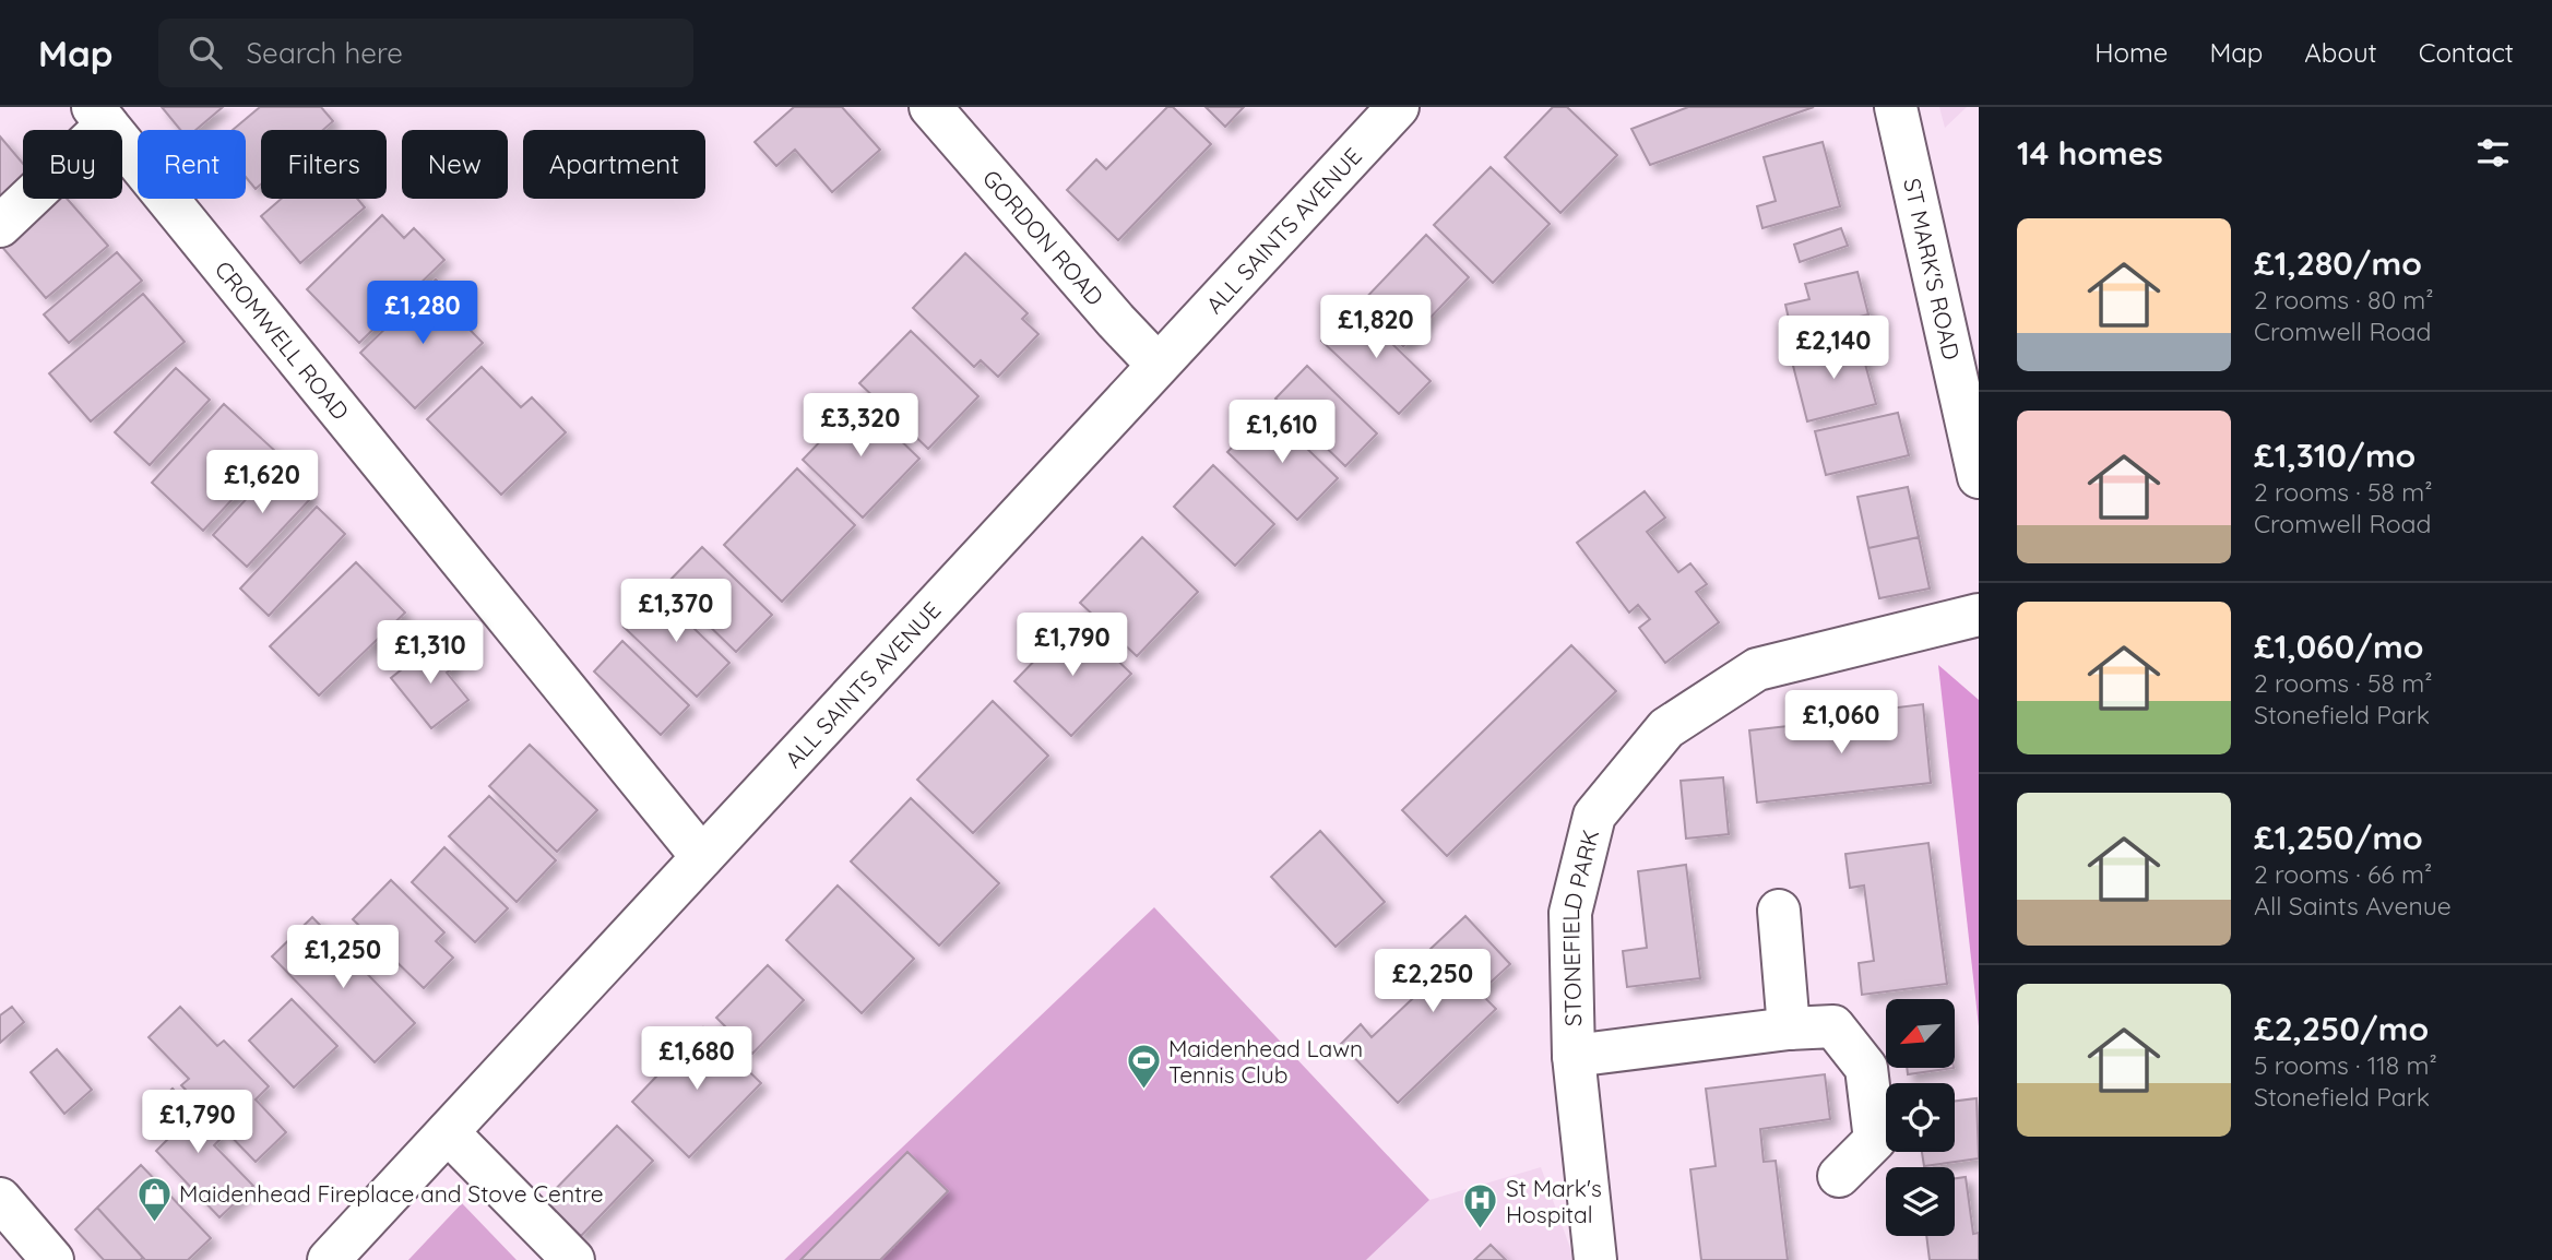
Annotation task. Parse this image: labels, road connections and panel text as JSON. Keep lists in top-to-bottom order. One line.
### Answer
{"streets":{"street":["ALL SAINTS AVENUE","GORDON ROAD","ST MARK'S ROAD","CROMWELL ROAD","STONEFIELD PARK"]},"crossings":[["ALL SAINTS AVENUE","GORDON ROAD"],["ALL SAINTS AVENUE","CROMWELL ROAD"]],"places":{"sports":["Maidenhead Lawn Tennis Club"],"shop":["Maidenhead Fireplace and Stove Centre"],"hospital":["St Mark's Hospital"]},"north":"bottom left","page":{"header":"Map","search":"Search here","nav":["Home","Map","About","Contact"],"heading":"14 homes","chip":["Buy","Rent","Filters","New","Apartment"],"list":[{"name":"£1,280/mo","note":"2 rooms · 80 m² · Cromwell Road"},{"name":"£1,310/mo","note":"2 rooms · 58 m² · Cromwell Road"},{"name":"£1,060/mo","note":"2 rooms · 58 m² · Stonefield Park"},{"name":"£1,250/mo","note":"2 rooms · 66 m² · All Saints Avenue"},{"name":"£2,250/mo","note":"5 rooms · 118 m² · Stonefield Park"}],"price":["£1,280","£1,820","£2,140","£3,320","£1,610","£1,620","£1,370","£1,790","£1,310","£1,060","£1,250","£2,250","£1,680","£1,790"]}}
